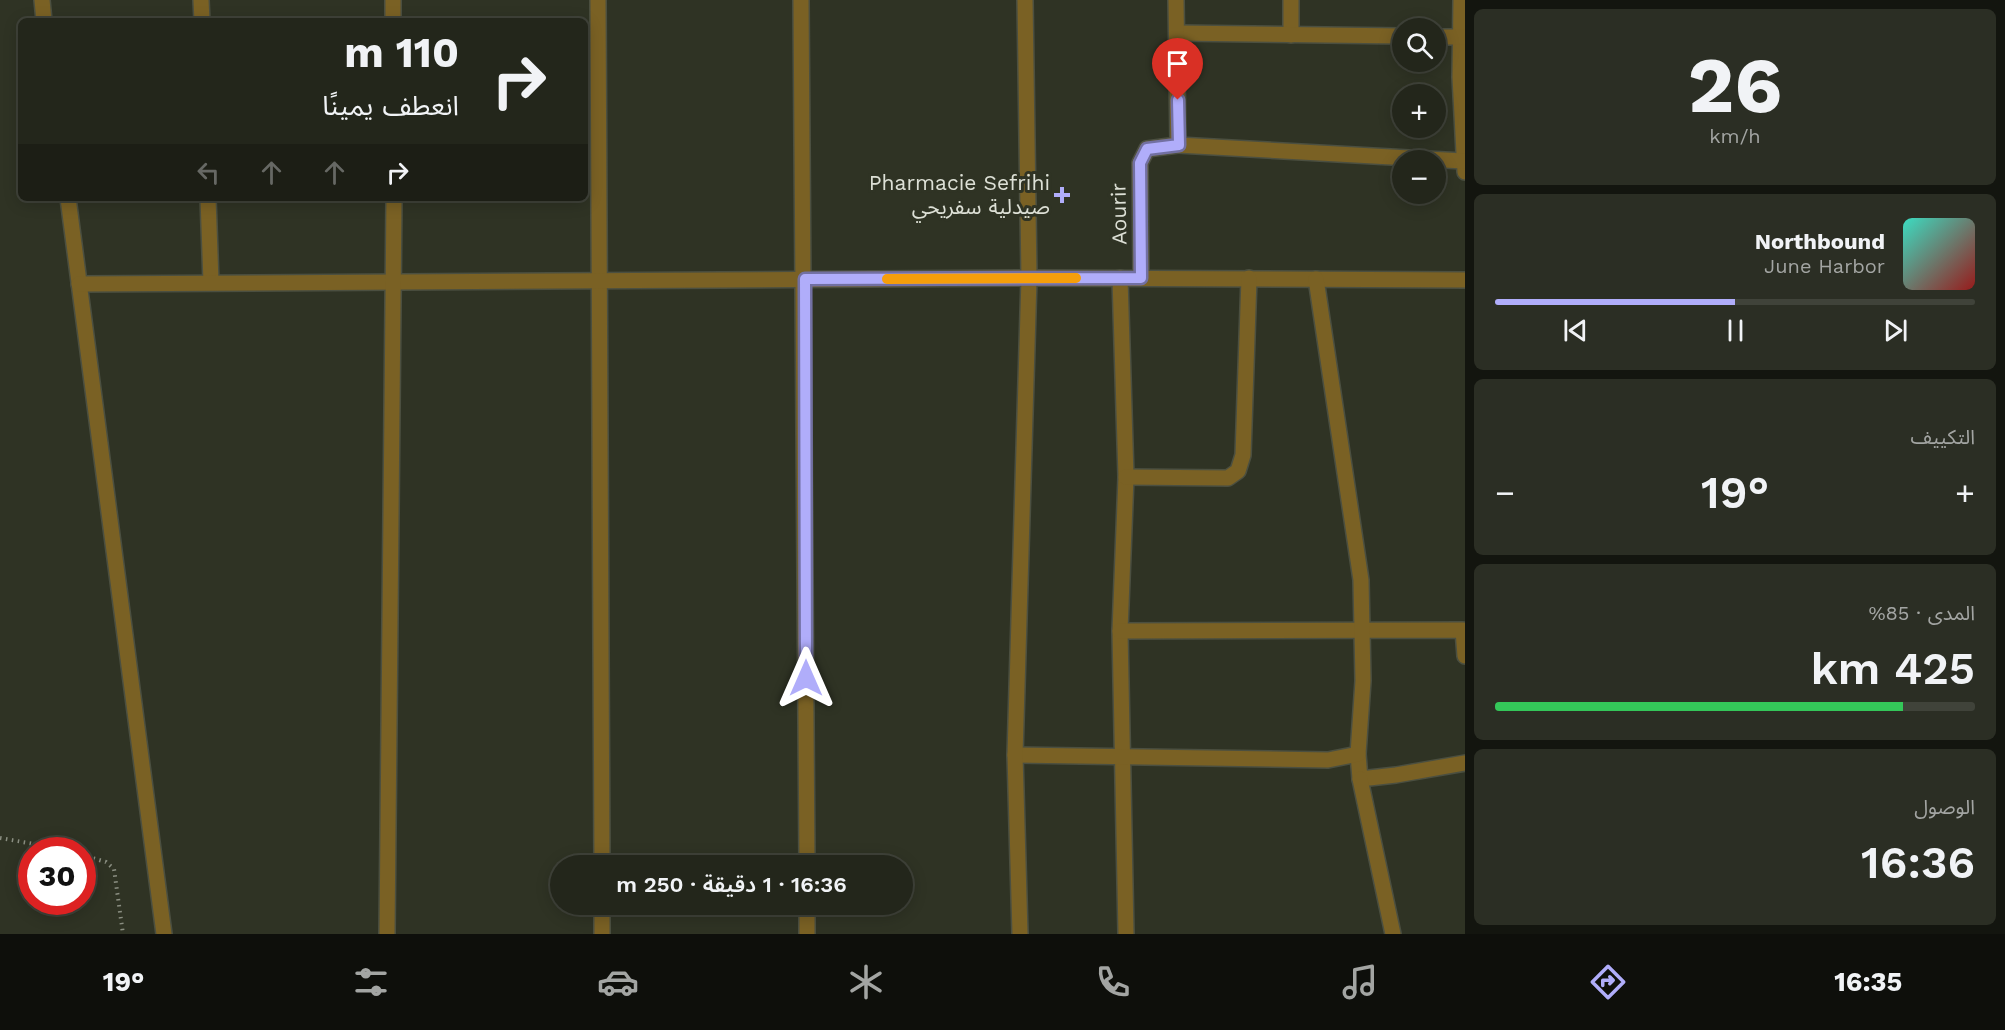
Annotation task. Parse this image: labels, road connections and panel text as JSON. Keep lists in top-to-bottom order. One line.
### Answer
{"streets":{"street":["Aourir"]},"places":{"health":["Pharmacie Sefrihi صيدلية سفريحي"]},"page":{"tile":[["26","km/h"],"التكييف",["المدى · 85%","425 km"],["الوصول","16:36"]],"map_buttons":["+","−"],"turn":["110 m","انعطف يمينًا"],"song":["Northbound","June Harbor"],"heat":["−","19°","+"],"limit":"30","trip":"16:36 · 1 دقيقة · 250 m","tabs":["16:35","19°"]}}
